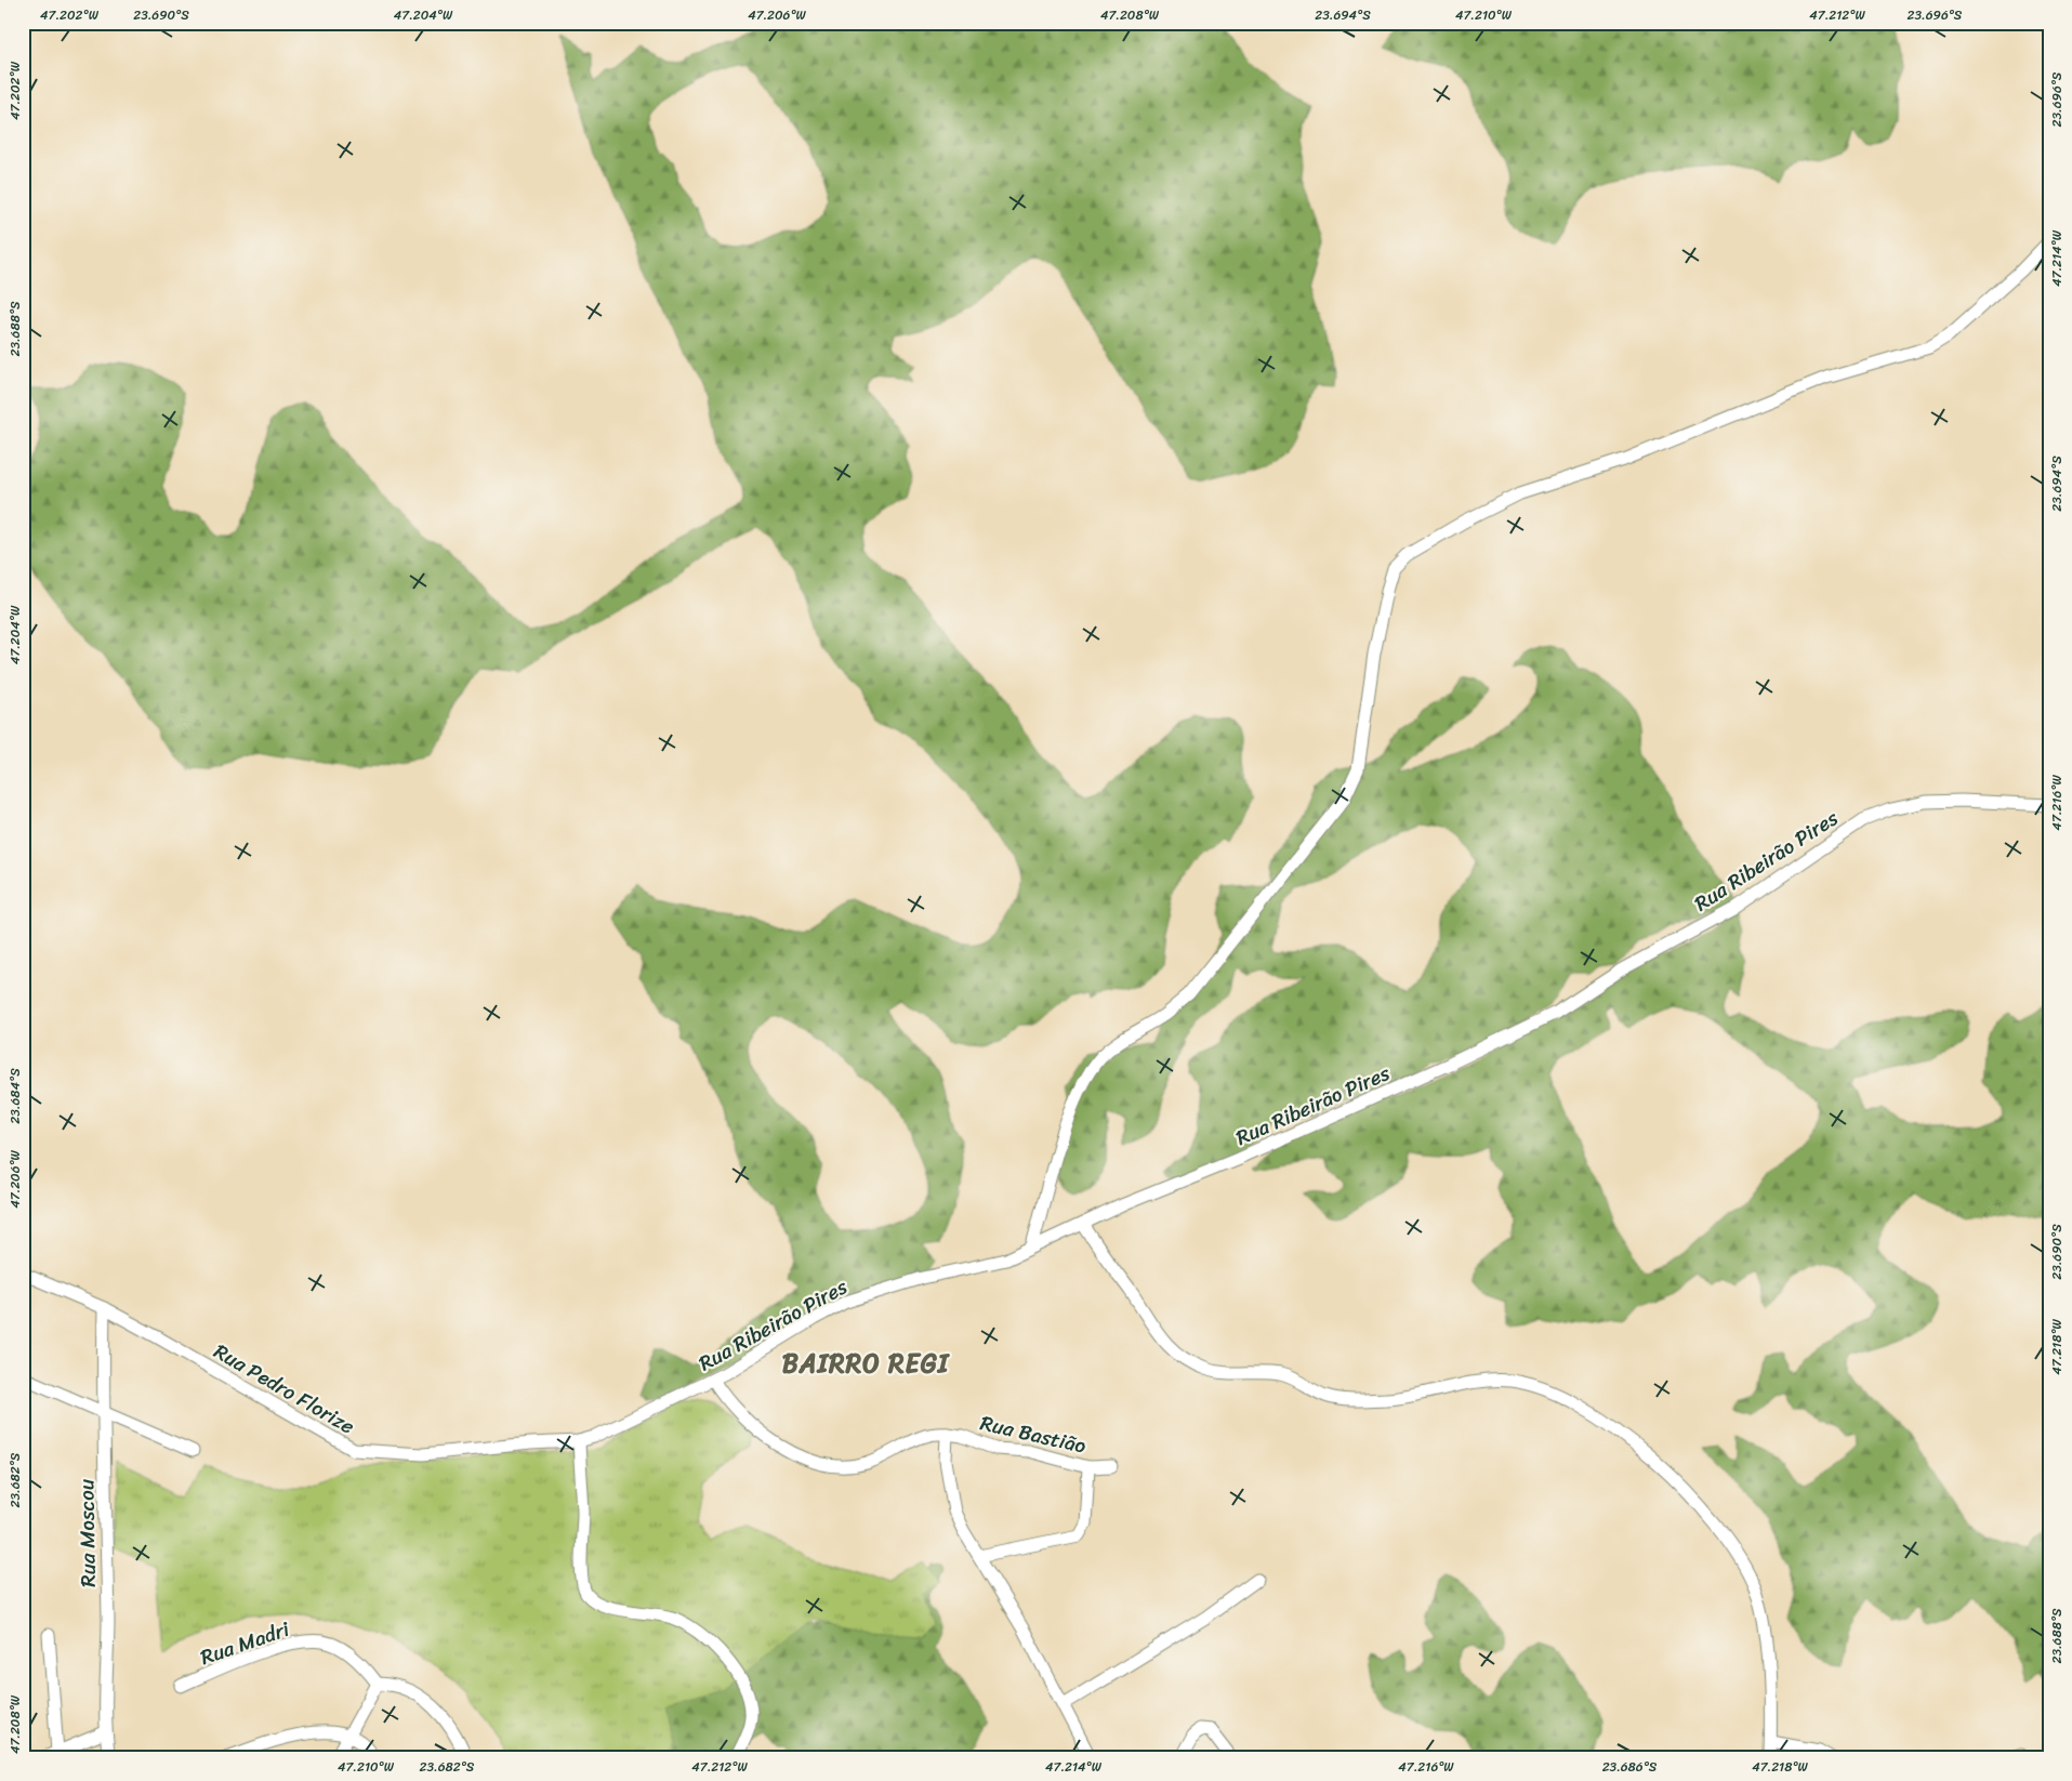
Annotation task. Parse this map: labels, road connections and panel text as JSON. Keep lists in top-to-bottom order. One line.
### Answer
{"streets":{"street":["Rua Ribeirão Pires","Rua Pedro Florize","Rua Bastião","Rua Moscou","Rua Madri"]},"crossings":[["Rua Ribeirão Pires","Rua Pedro Florize"],["Rua Pedro Florize","Rua Moscou"]],"districts":["BAIRRO REGI"],"coordinates":["47.202°W","23.690°S","47.204°W","47.206°W","47.208°W","23.694°S","47.210°W","47.212°W","23.696°S","47.214°W","23.688°S","47.216°W","23.684°S","47.218°W","23.682°S","23.686°S"]}
